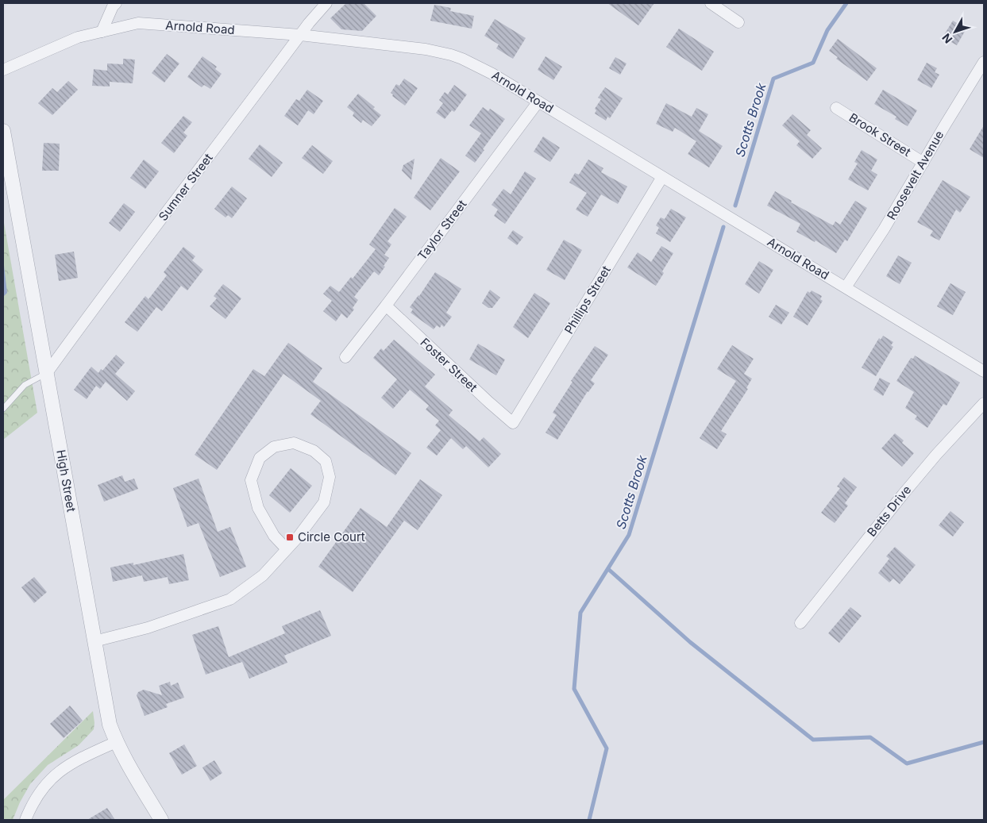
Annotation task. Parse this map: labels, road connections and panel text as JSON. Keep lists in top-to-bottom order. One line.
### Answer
{"streets":{"street":["Arnold Road","Brook Street","Roosevelt Avenue","Sumner Street","Taylor Street","Phillips Street","Foster Street","High Street","Betts Drive"]},"crossings":[["Arnold Road","Roosevelt Avenue"],["Arnold Road","Sumner Street"],["Arnold Road","Taylor Street"],["Arnold Road","Phillips Street"],["Brook Street","Roosevelt Avenue"],["Sumner Street","High Street"],["Taylor Street","Foster Street"],["Phillips Street","Foster Street"]],"water":["Scotts Brook"],"places":{"transit":["Circle Court"]},"north":"bottom left"}
